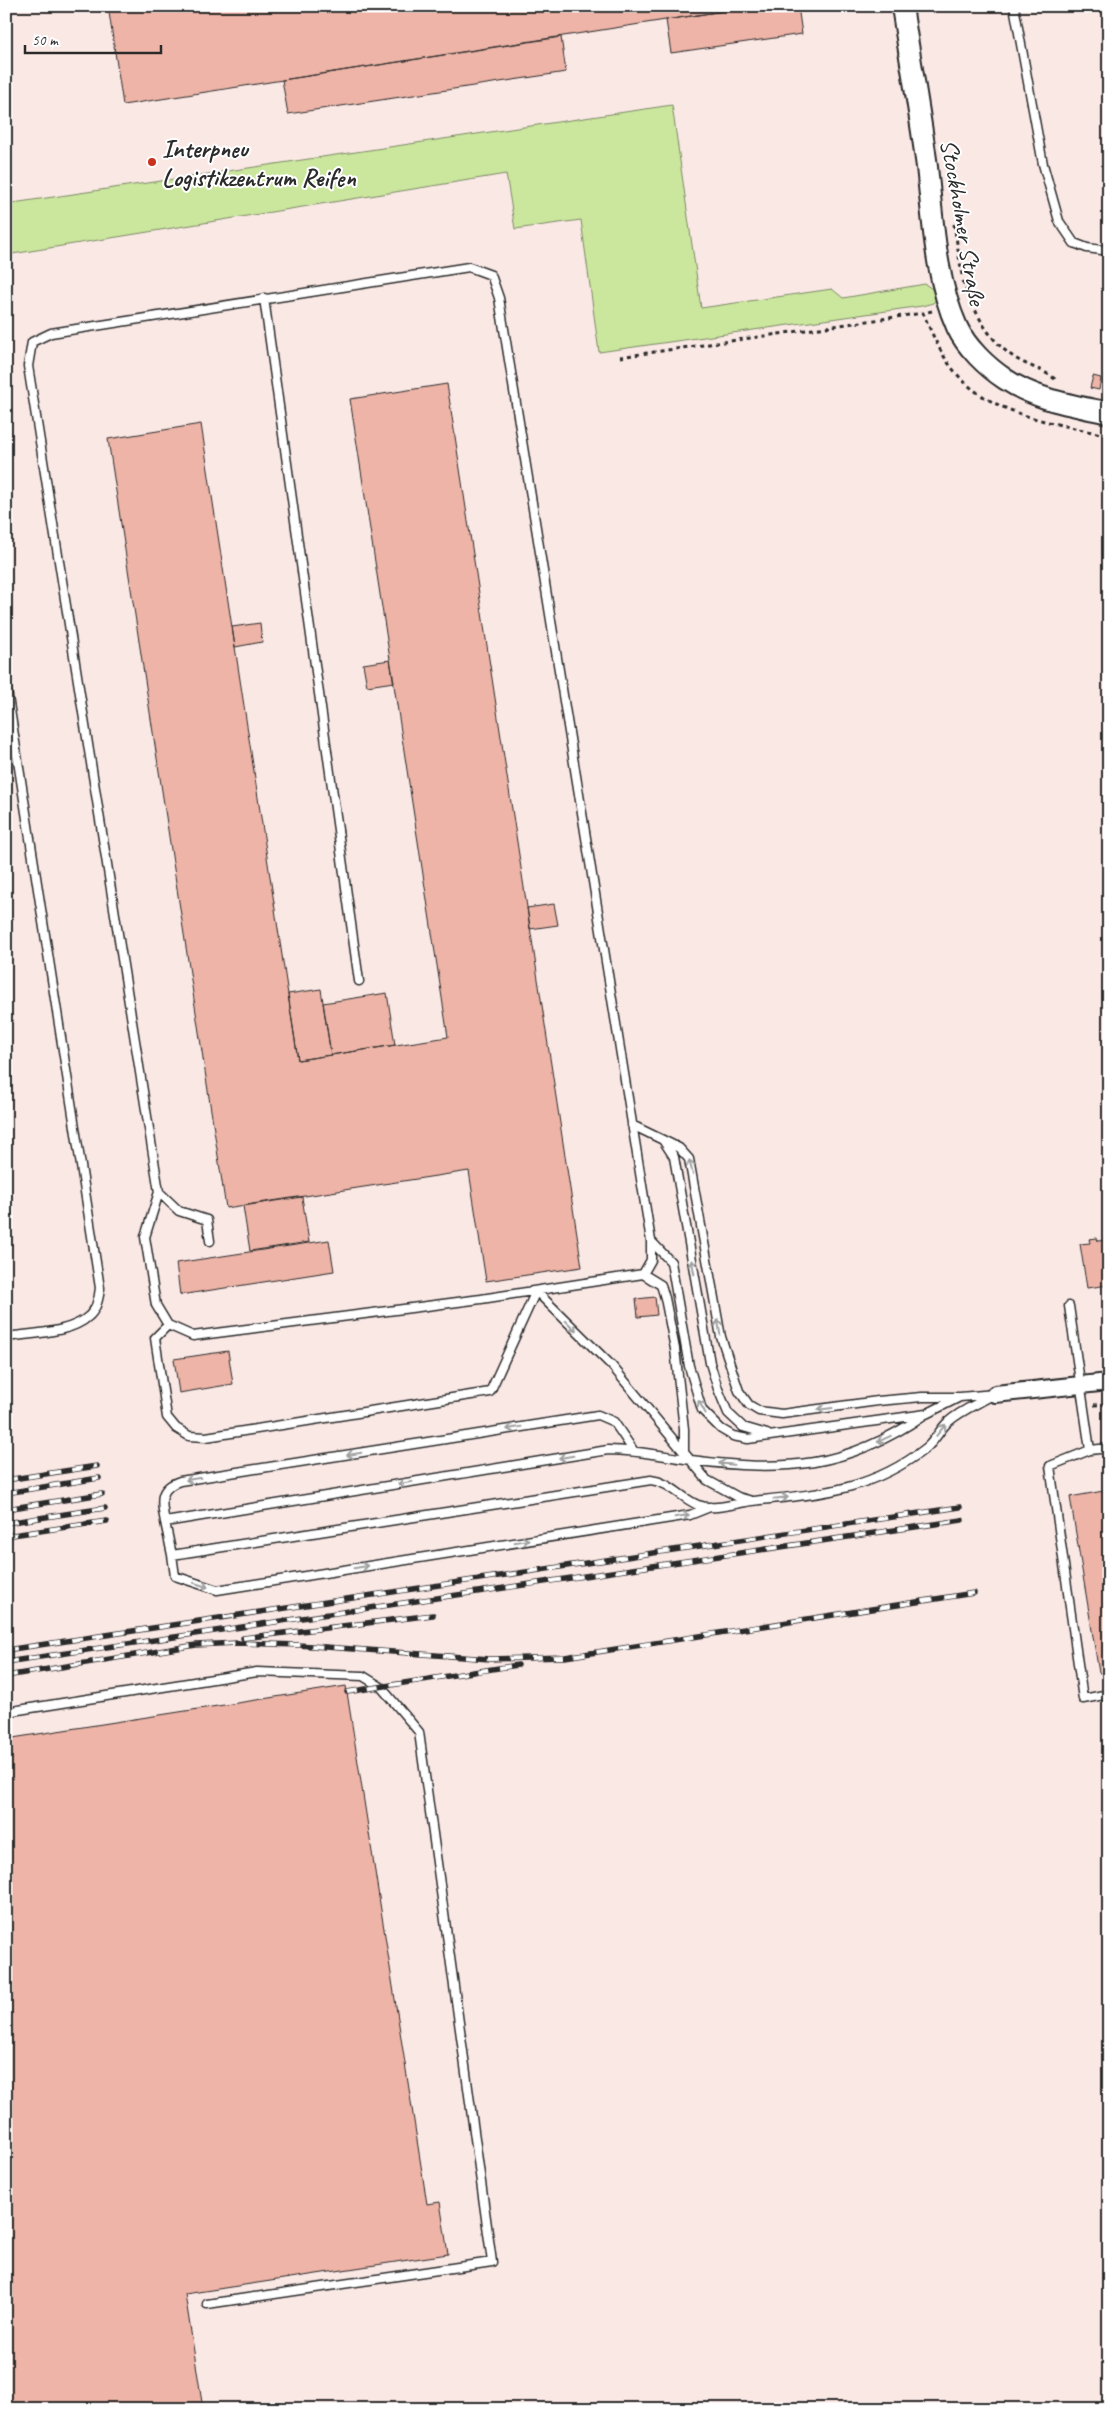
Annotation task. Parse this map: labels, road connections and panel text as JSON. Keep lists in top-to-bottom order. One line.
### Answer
{"streets":{"street":["Stockholmer Straße"]},"places":["Interpneu Logistikzentrum Reifen"],"scale_bar":"50 m"}
